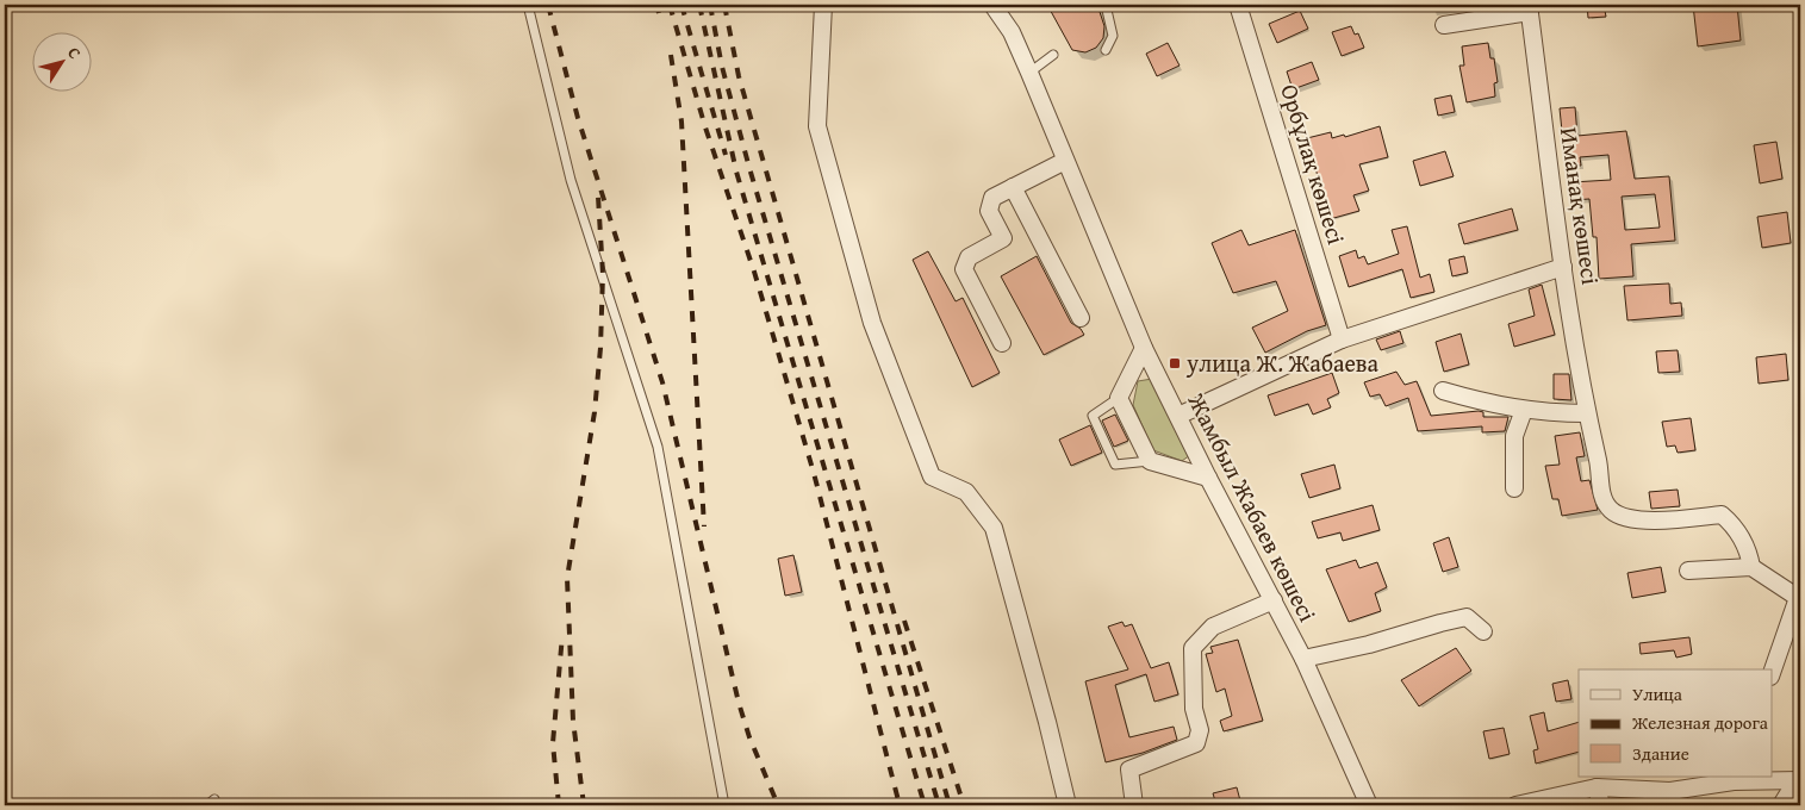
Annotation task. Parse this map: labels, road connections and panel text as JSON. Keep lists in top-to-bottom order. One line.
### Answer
{"streets":{"street":["Орбұлақ көшесі","Иманақ көшесі","Жамбыл Жабаев көшесі"]},"places":{"transit":["улица Ж. Жабаева"]},"legend":["Улица","Железная дорога","Здание"],"north":"top right"}
